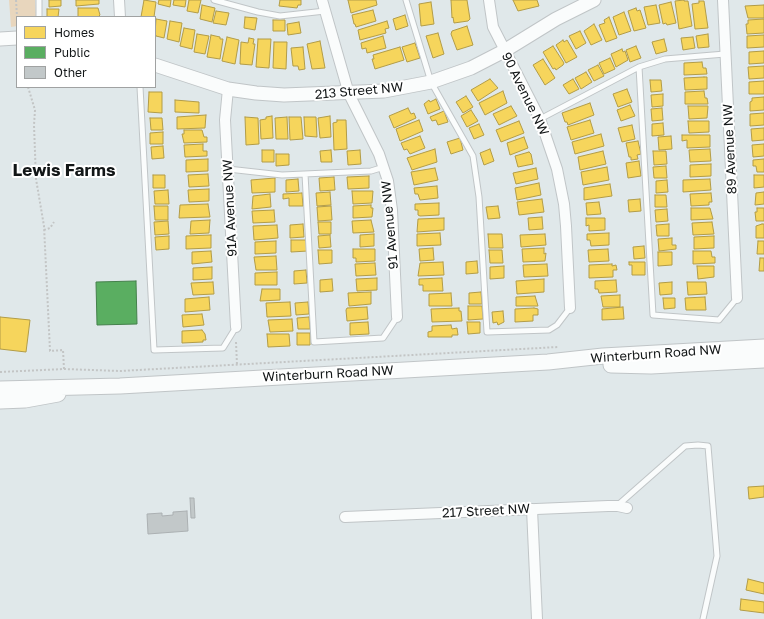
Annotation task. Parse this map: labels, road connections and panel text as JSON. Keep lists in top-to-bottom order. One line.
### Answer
{"streets":{"main road":["Winterburn Road NW"],"street":["213 Street NW","90 Avenue NW","89 Avenue NW","91A Avenue NW","91 Avenue NW","217 Street NW"]},"crossings":[["213 Street NW","90 Avenue NW"],["213 Street NW","91A Avenue NW"],["213 Street NW","91 Avenue NW"]],"districts":["Lewis Farms"],"legend":["Homes","Public","Other"]}
